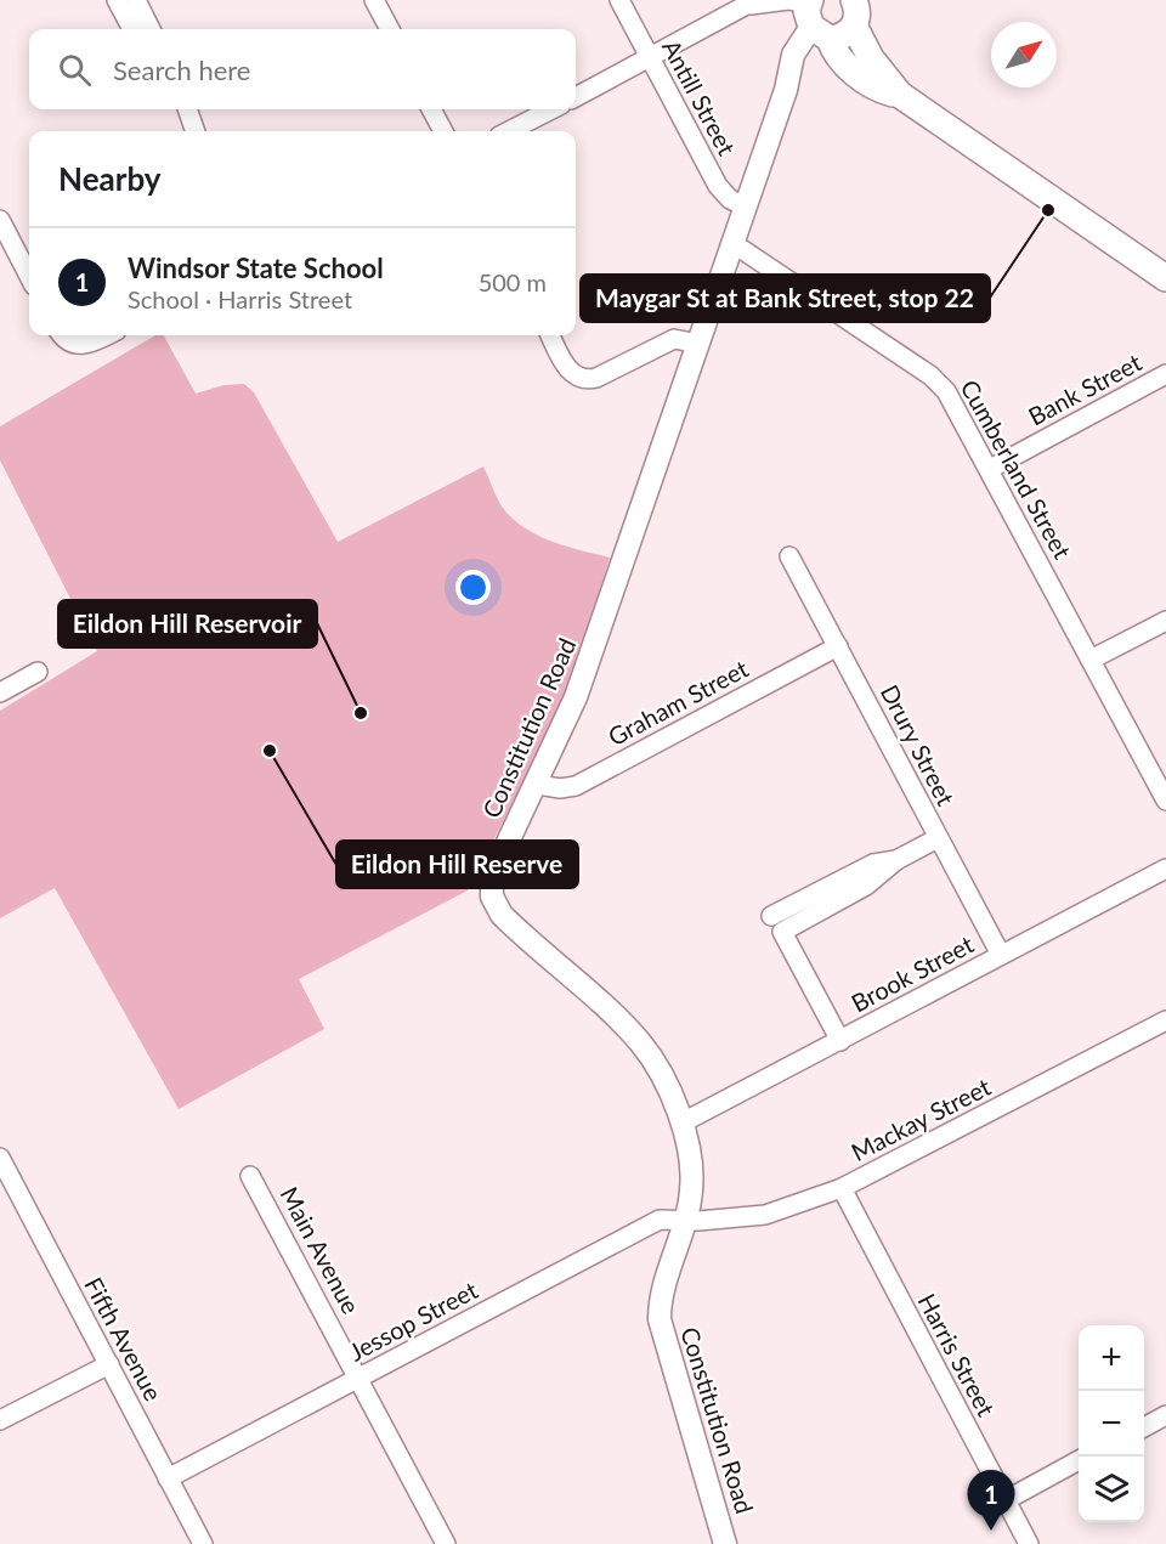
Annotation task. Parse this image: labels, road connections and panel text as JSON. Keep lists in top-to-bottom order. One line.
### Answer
{"streets":{"street":["Antill Street","Bank Street","Cumberland Street","Graham Street","Constitution Road","Drury Street","Brook Street","Mackay Street","Main Avenue","Jessop Street","Fifth Avenue","Harris Street"]},"crossings":[["Antill Street","Constitution Road"],["Bank Street","Cumberland Street"],["Cumberland Street","Constitution Road"],["Graham Street","Constitution Road"],["Graham Street","Drury Street"],["Constitution Road","Brook Street"],["Constitution Road","Mackay Street"],["Constitution Road","Jessop Street"],["Drury Street","Brook Street"],["Mackay Street","Jessop Street"],["Mackay Street","Harris Street"],["Main Avenue","Jessop Street"],["Jessop Street","Fifth Avenue"]],"places":["Maygar St at Bank Street, stop 22","Eildon Hill Reservoir","Eildon Hill Reserve"],"north":"top right","page":{"search":"Search here","heading":"Nearby","list":[{"mark":"1","name":"Windsor State School","note":"School · Harris Street","value":"500 m"}],"map_buttons":["+","−"],"pins":"1"}}
